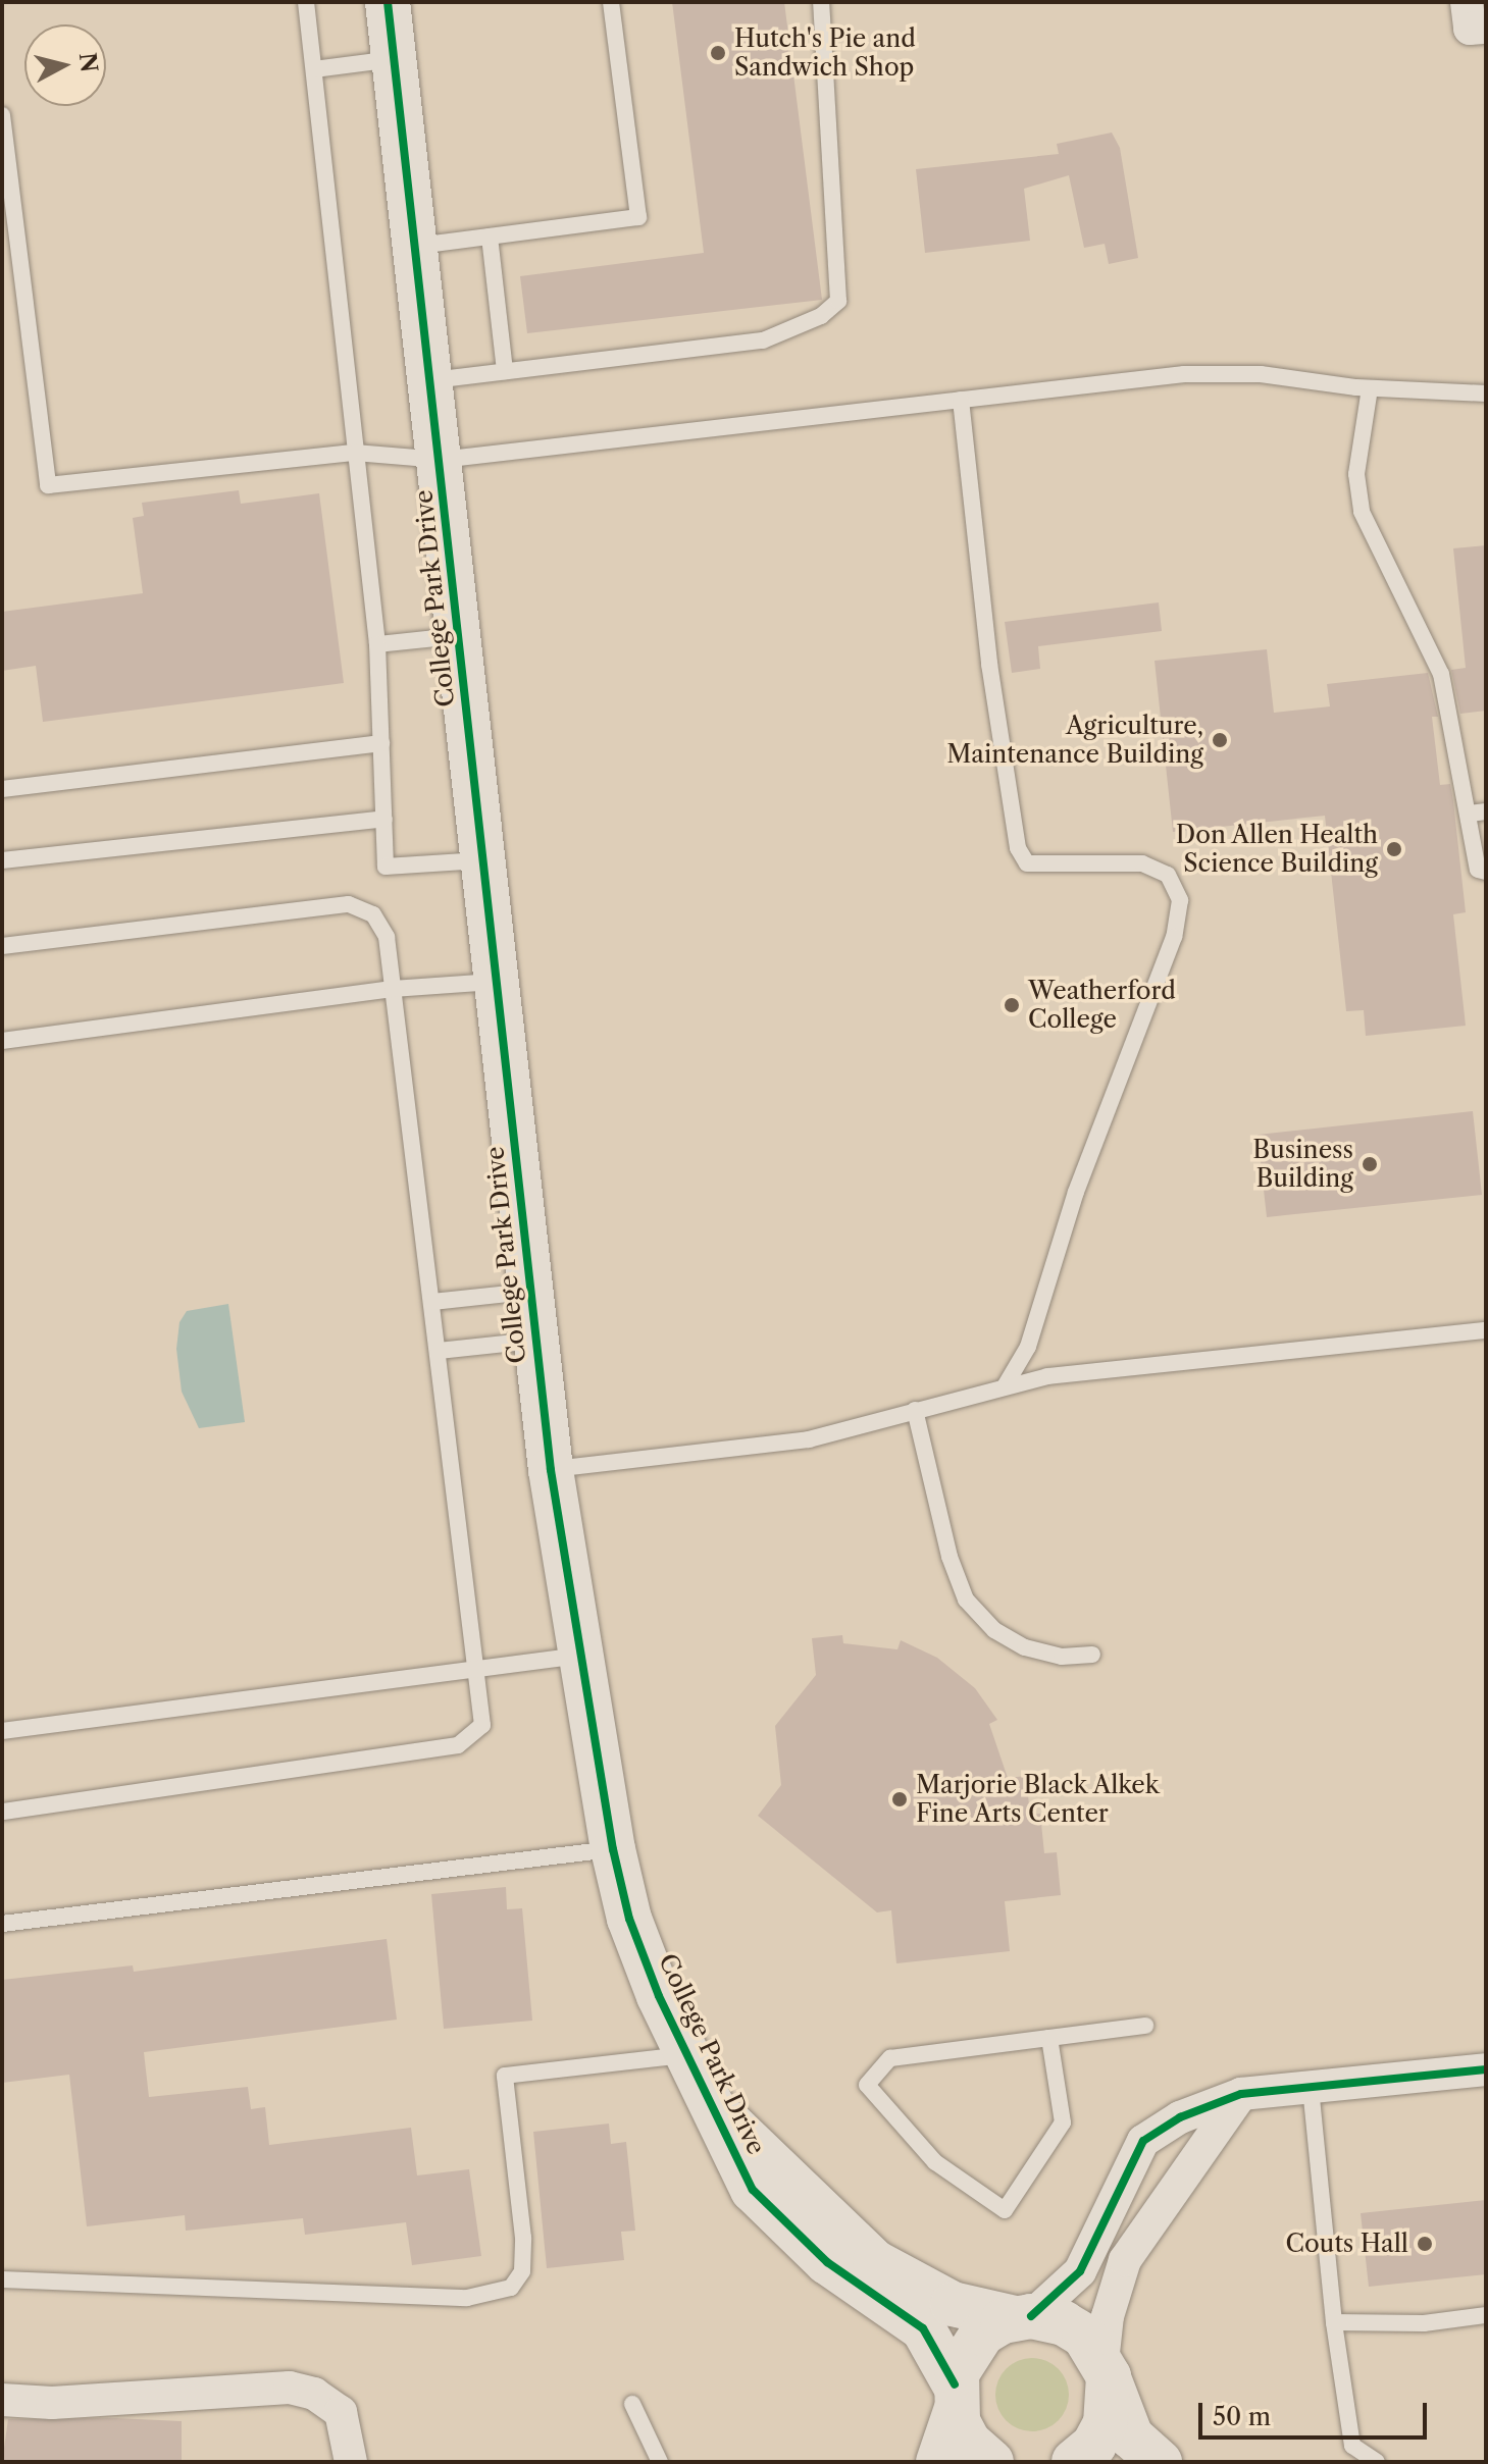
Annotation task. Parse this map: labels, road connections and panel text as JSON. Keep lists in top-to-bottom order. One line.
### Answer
{"streets":{"street":["College Park Drive"]},"places":["Hutch's Pie and Sandwich Shop","Agriculture, Maintenance Building","Don Allen Health Science Building","Weatherford College","Business Building","Marjorie Black Alkek Fine Arts Center","Couts Hall"],"scale_bar":"50 m","north":"right"}
